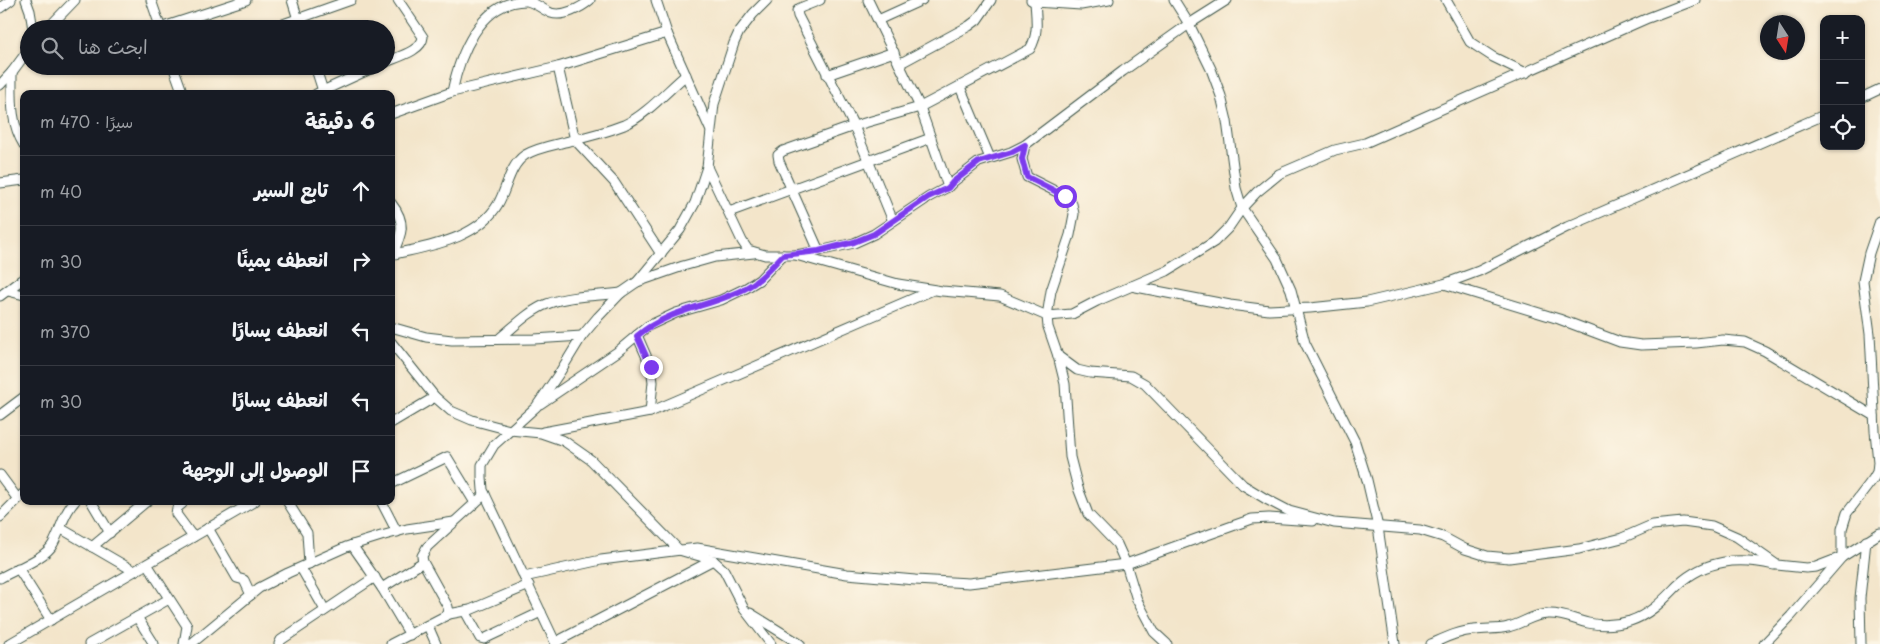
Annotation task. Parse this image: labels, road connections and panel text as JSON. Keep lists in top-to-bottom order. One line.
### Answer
{"north":"bottom","page":{"map_buttons":["+","−"],"search":"ابحث هنا","heading":["6 دقيقة","سيرًا · 470 m"],"list":[["تابع السير","40 m"],["انعطف يمينًا","30 m"],["انعطف يسارًا","370 m"],["انعطف يسارًا","30 m"],"الوصول إلى الوجهة"]}}
